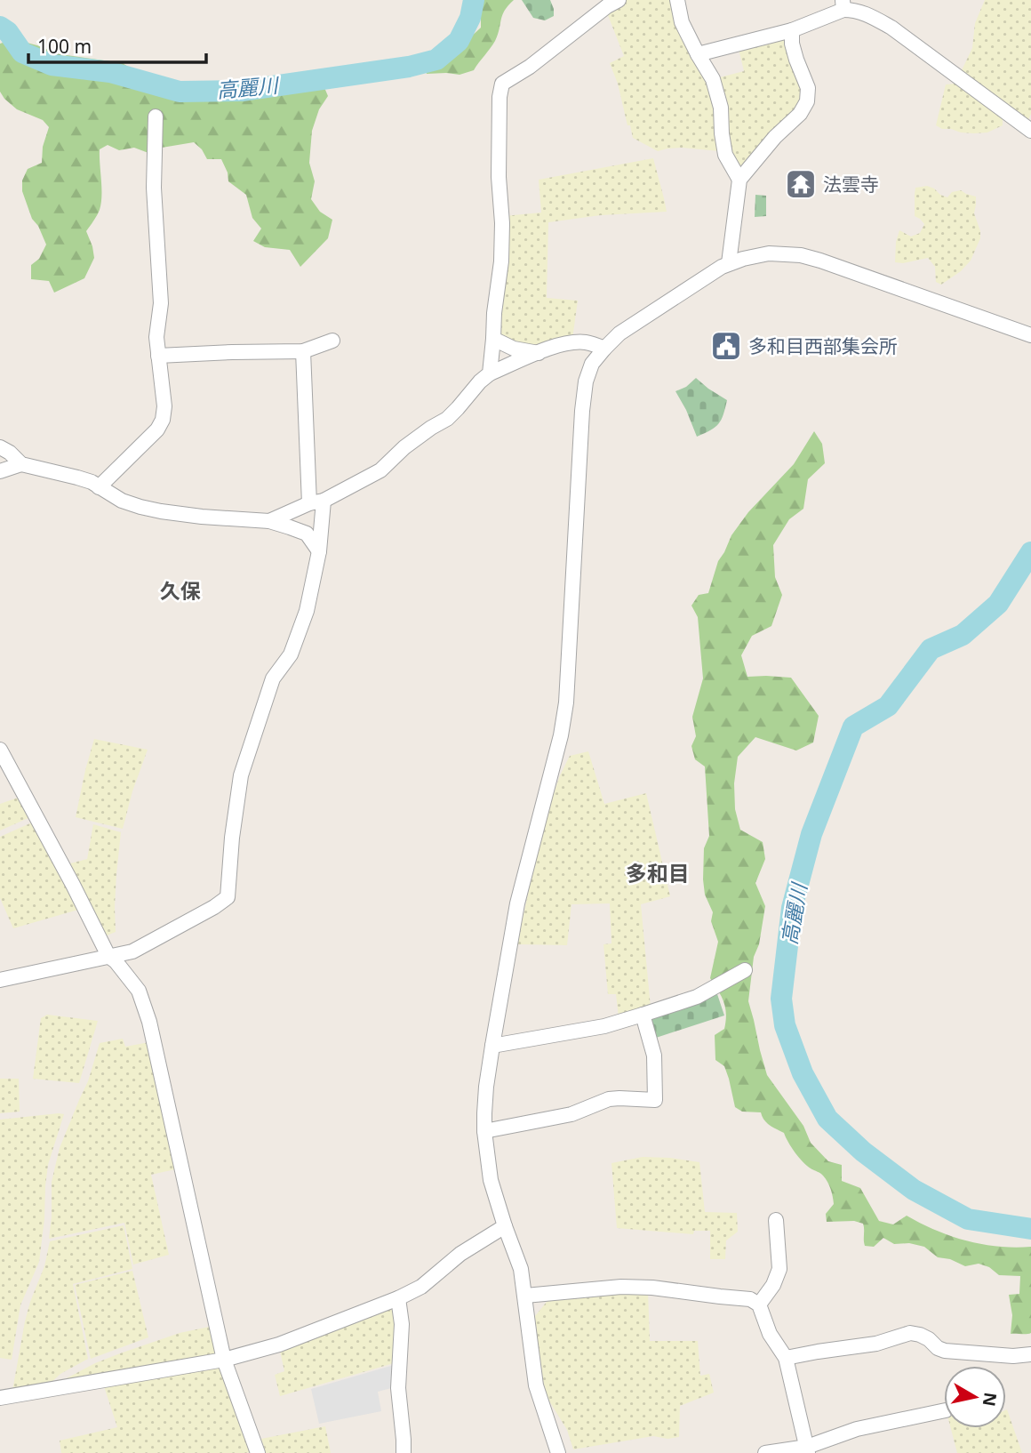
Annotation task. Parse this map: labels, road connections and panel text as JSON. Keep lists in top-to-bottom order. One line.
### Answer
{"districts":["久保","多和目"],"water":["高麗川"],"places":{"temple":["法雲寺"],"public building":["多和目西部集会所"]},"scale_bar":"100 m","north":"right"}
